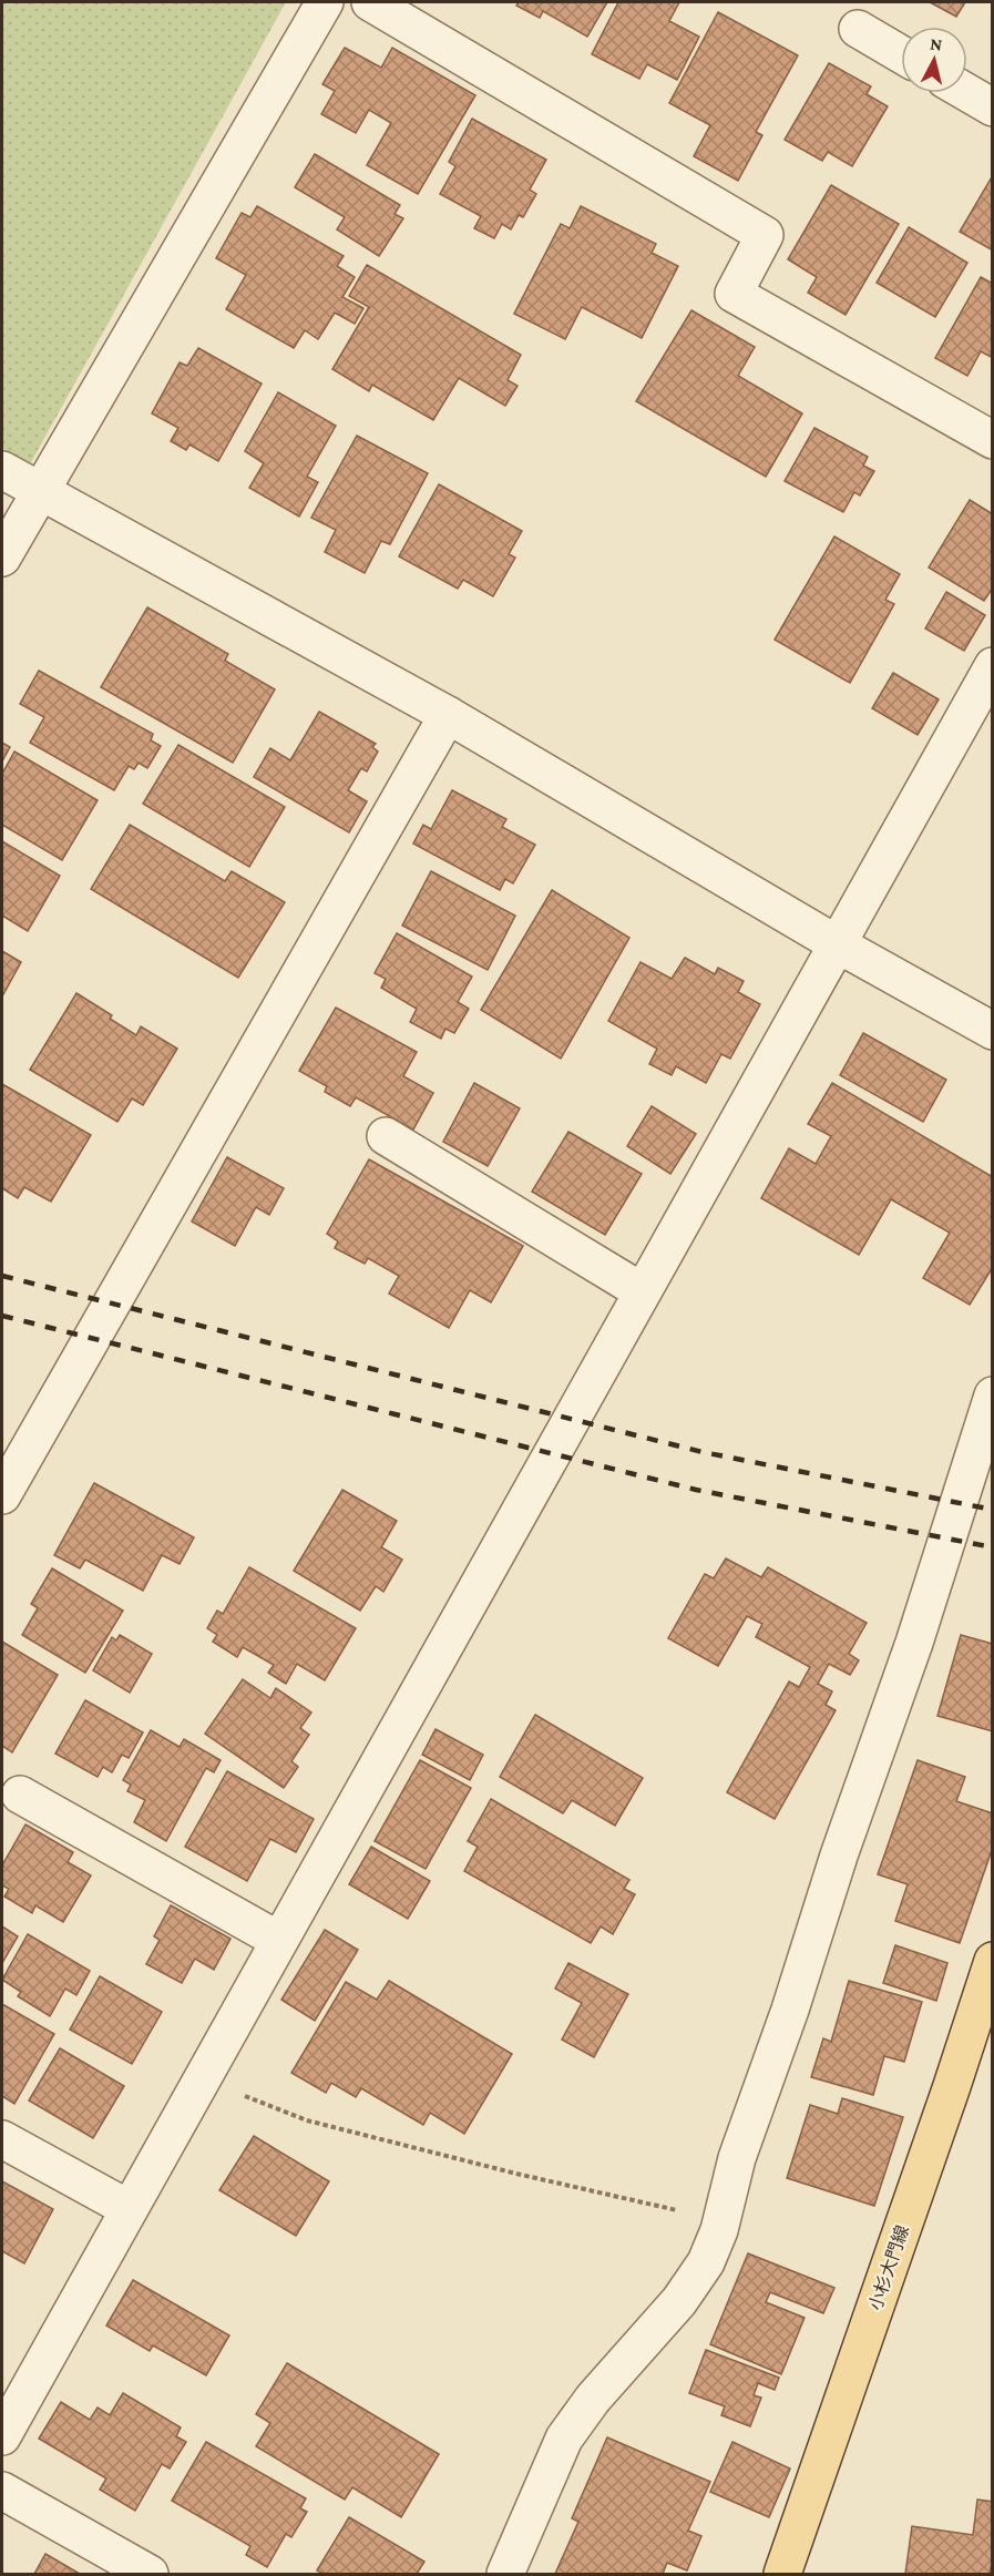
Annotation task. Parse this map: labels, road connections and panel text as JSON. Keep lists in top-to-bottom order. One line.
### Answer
{"streets":{"main road":["小杉大門線"]},"north":"top"}
